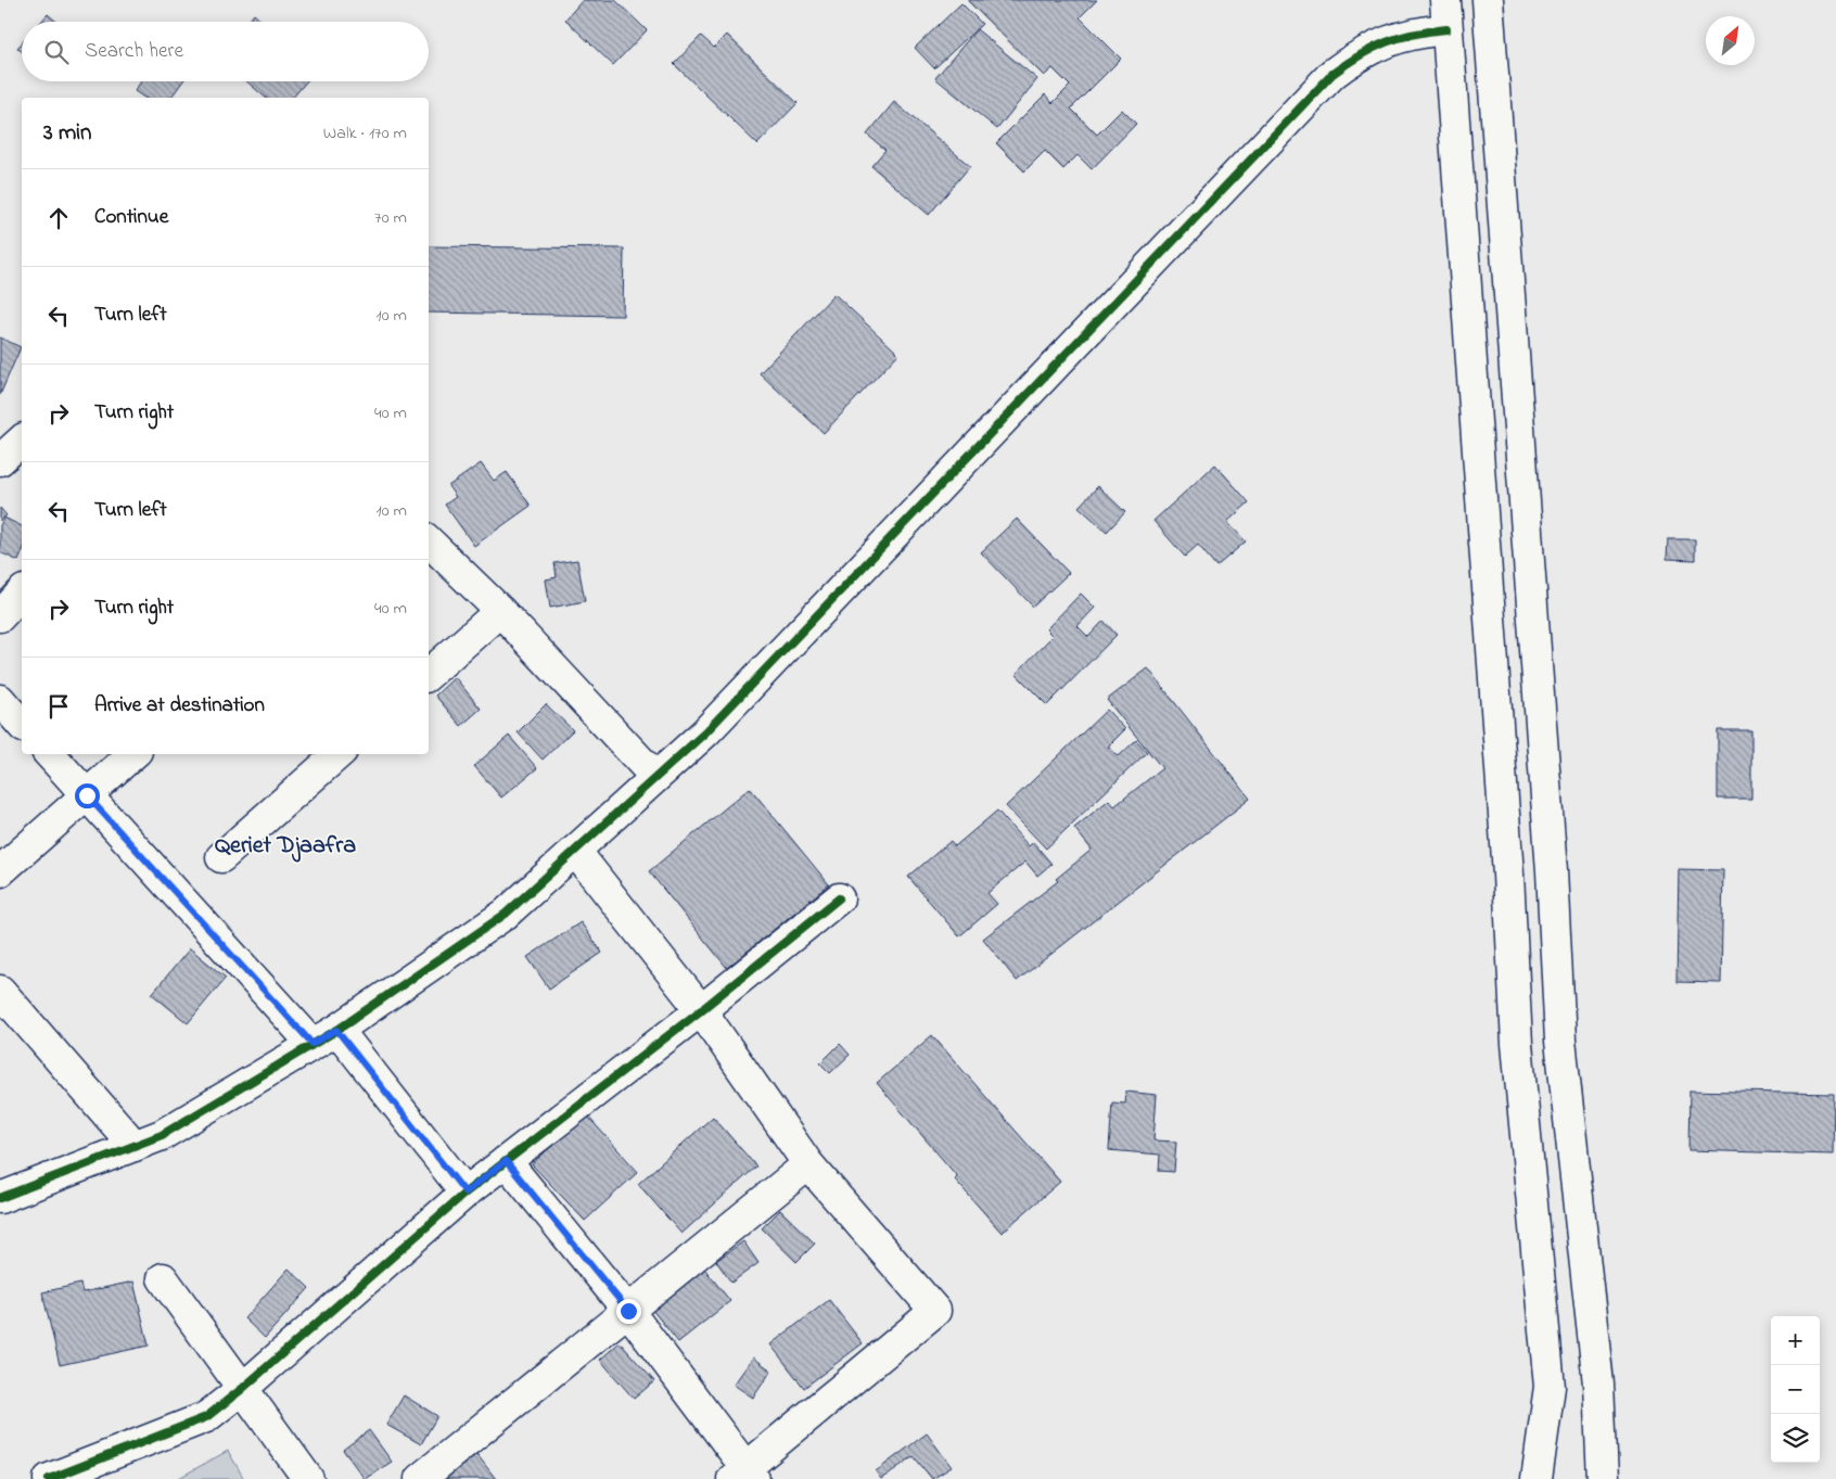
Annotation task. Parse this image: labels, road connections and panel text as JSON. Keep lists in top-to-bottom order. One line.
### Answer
{"districts":["Qeriet Djaafra"],"north":"top right","page":{"search":"Search here","heading":["3 min","Walk · 170 m"],"list":[["Continue","70 m"],["Turn left","10 m"],["Turn right","40 m"],["Turn left","10 m"],["Turn right","40 m"],"Arrive at destination"],"map_buttons":["+","−"]}}
